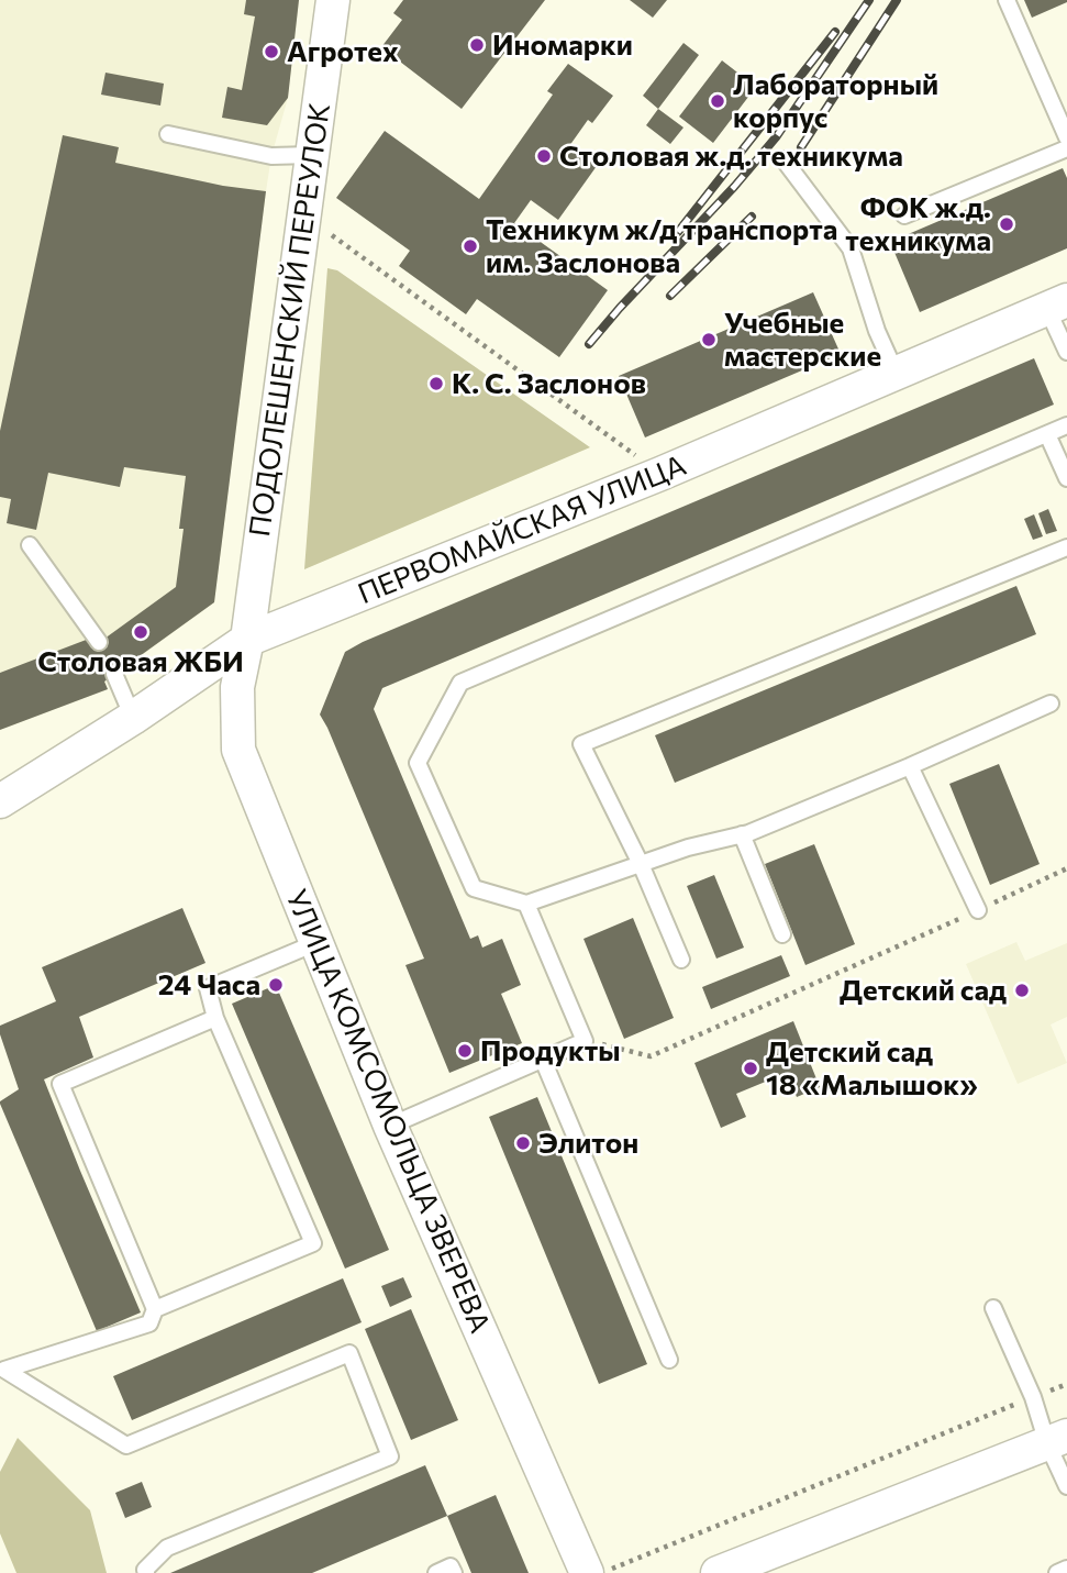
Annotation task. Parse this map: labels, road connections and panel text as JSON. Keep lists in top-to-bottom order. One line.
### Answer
{"streets":{"street":["ПОДОЛЕШЕНСКИЙ ПЕРЕУЛОК","ПЕРВОМАЙСКАЯ УЛИЦА","УЛИЦА КОМСОМОЛЬЦА ЗВЕРЕВА"]},"crossings":[["ПОДОЛЕШЕНСКИЙ ПЕРЕУЛОК","ПЕРВОМАЙСКАЯ УЛИЦА"],["ПОДОЛЕШЕНСКИЙ ПЕРЕУЛОК","УЛИЦА КОМСОМОЛЬЦА ЗВЕРЕВА"],["ПЕРВОМАЙСКАЯ УЛИЦА","УЛИЦА КОМСОМОЛЬЦА ЗВЕРЕВА"]],"places":["Иномарки","Агротех","Лабораторный корпус","Столовая ж.д. техникума","ФОК ж.д. техникума","Техникум ж/д транспорта им. Заслонова","Учебные мастерские","К. С. Заслонов","Столовая ЖБИ","24 Часа","Детский сад","Продукты","Детский сад 18 «Малышок»","Элитон"]}
